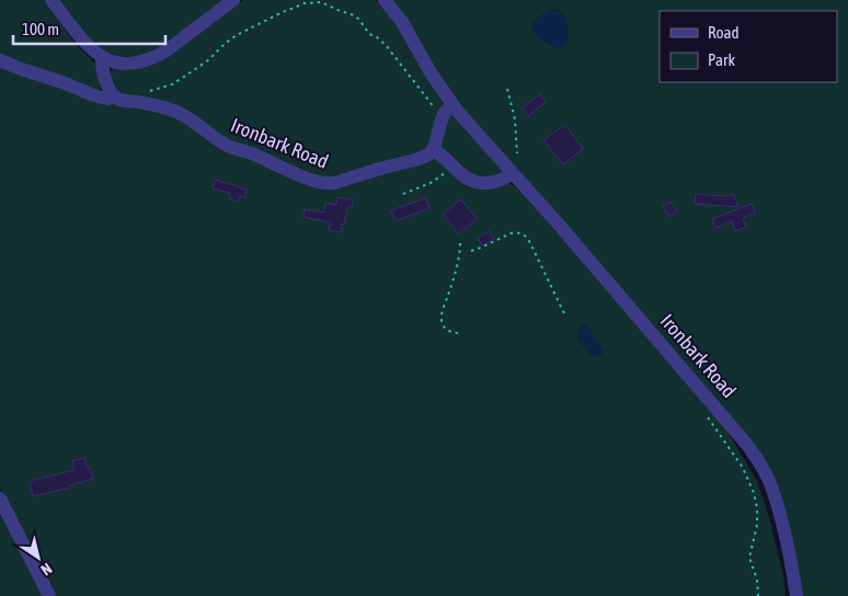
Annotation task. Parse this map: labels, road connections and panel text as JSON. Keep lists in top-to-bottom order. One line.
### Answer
{"streets":{"street":["Ironbark Road"]},"legend":["Road","Park"],"scale_bar":"100 m","north":"bottom right"}
